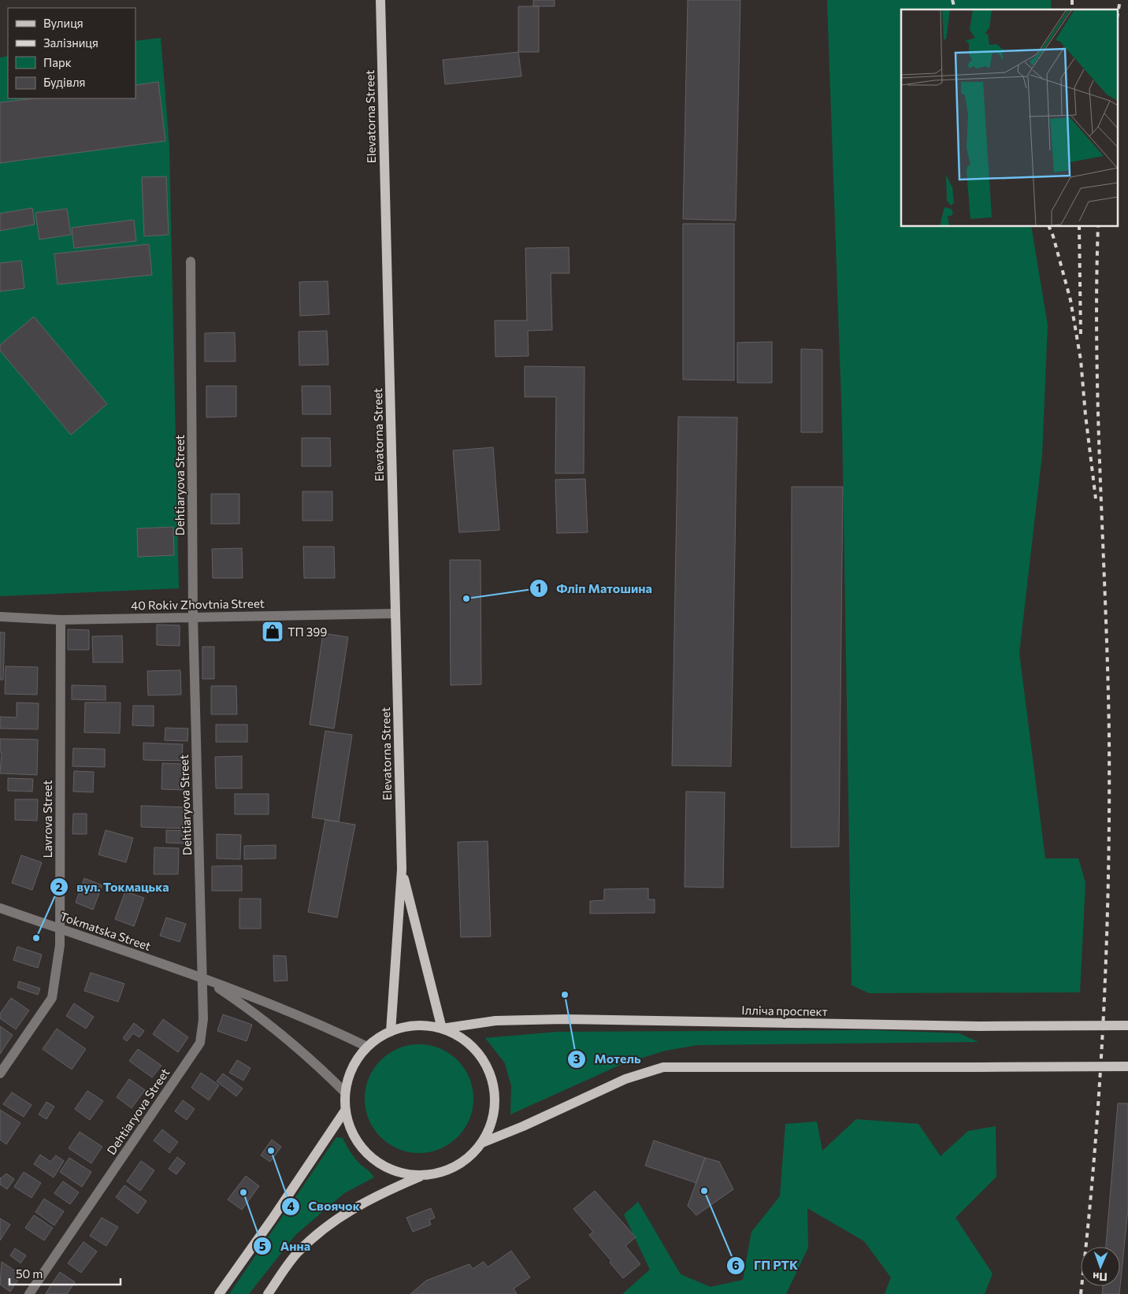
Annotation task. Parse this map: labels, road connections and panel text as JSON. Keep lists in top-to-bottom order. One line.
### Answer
{"streets":{"main road":["Elevatorna Street","Ілліча проспект"],"street":["Dehtiaryova Street","40 Rokiv Zhovtnia Street","Lavrova Street","Tokmatska Street"]},"crossings":[["Elevatorna Street","40 Rokiv Zhovtnia Street"],["Elevatorna Street","Ілліча проспект"],["Dehtiaryova Street","40 Rokiv Zhovtnia Street"],["Dehtiaryova Street","Tokmatska Street"],["40 Rokiv Zhovtnia Street","Lavrova Street"],["Lavrova Street","Tokmatska Street"]],"places":{"other":["Фліп Матошина","вул. Токмацька","Мотель","Своячок","ГП РТК","Анна"],"shop":["ТП 399"]},"legend":["Вулиця","Залізниця","Парк","Будівля"],"scale_bar":"50 m","north":"bottom"}
